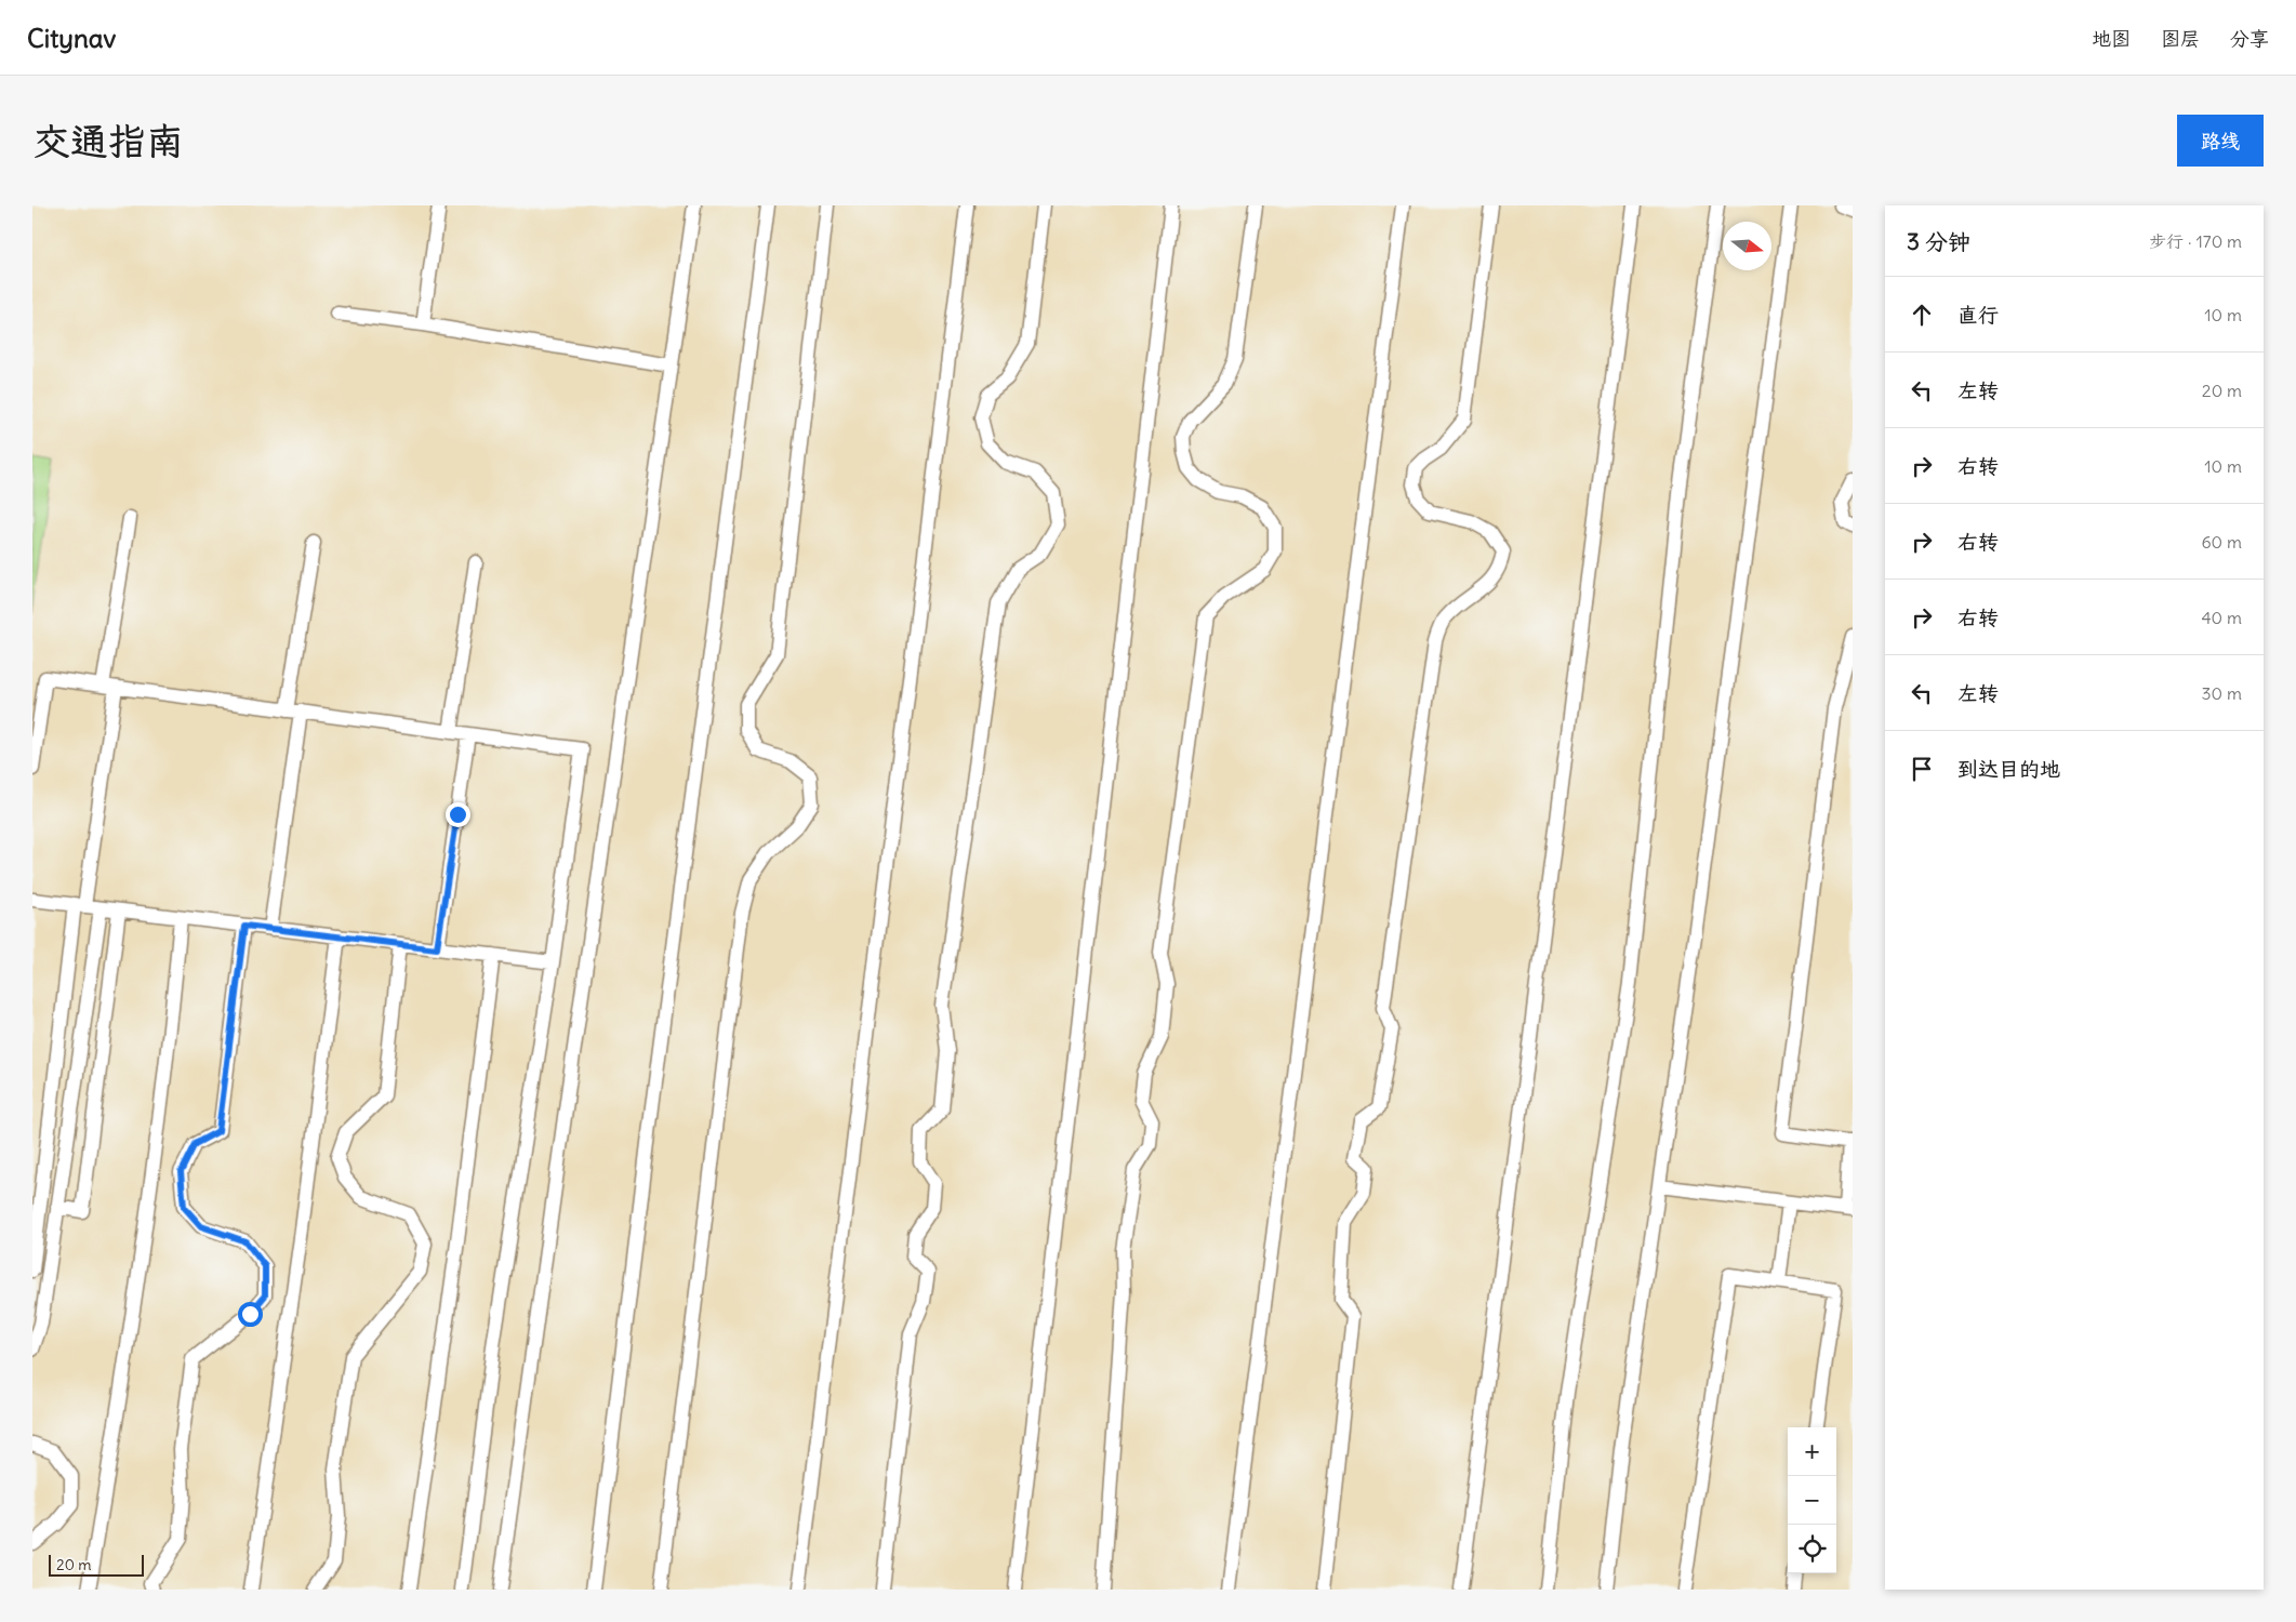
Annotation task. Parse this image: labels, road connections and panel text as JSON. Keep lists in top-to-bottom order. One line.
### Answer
{"scale_bar":"20 m","north":"right","page":{"header":"Citynav","nav":["地图","图层","分享"],"buttons":"路线","title":"交通指南","heading":["3 分钟","步行 · 170 m"],"list":[["直行","10 m"],["左转","20 m"],["右转","10 m"],["右转","60 m"],["右转","40 m"],["左转","30 m"],"到达目的地"],"map_buttons":["+","−"],"scale":"20 m"}}
